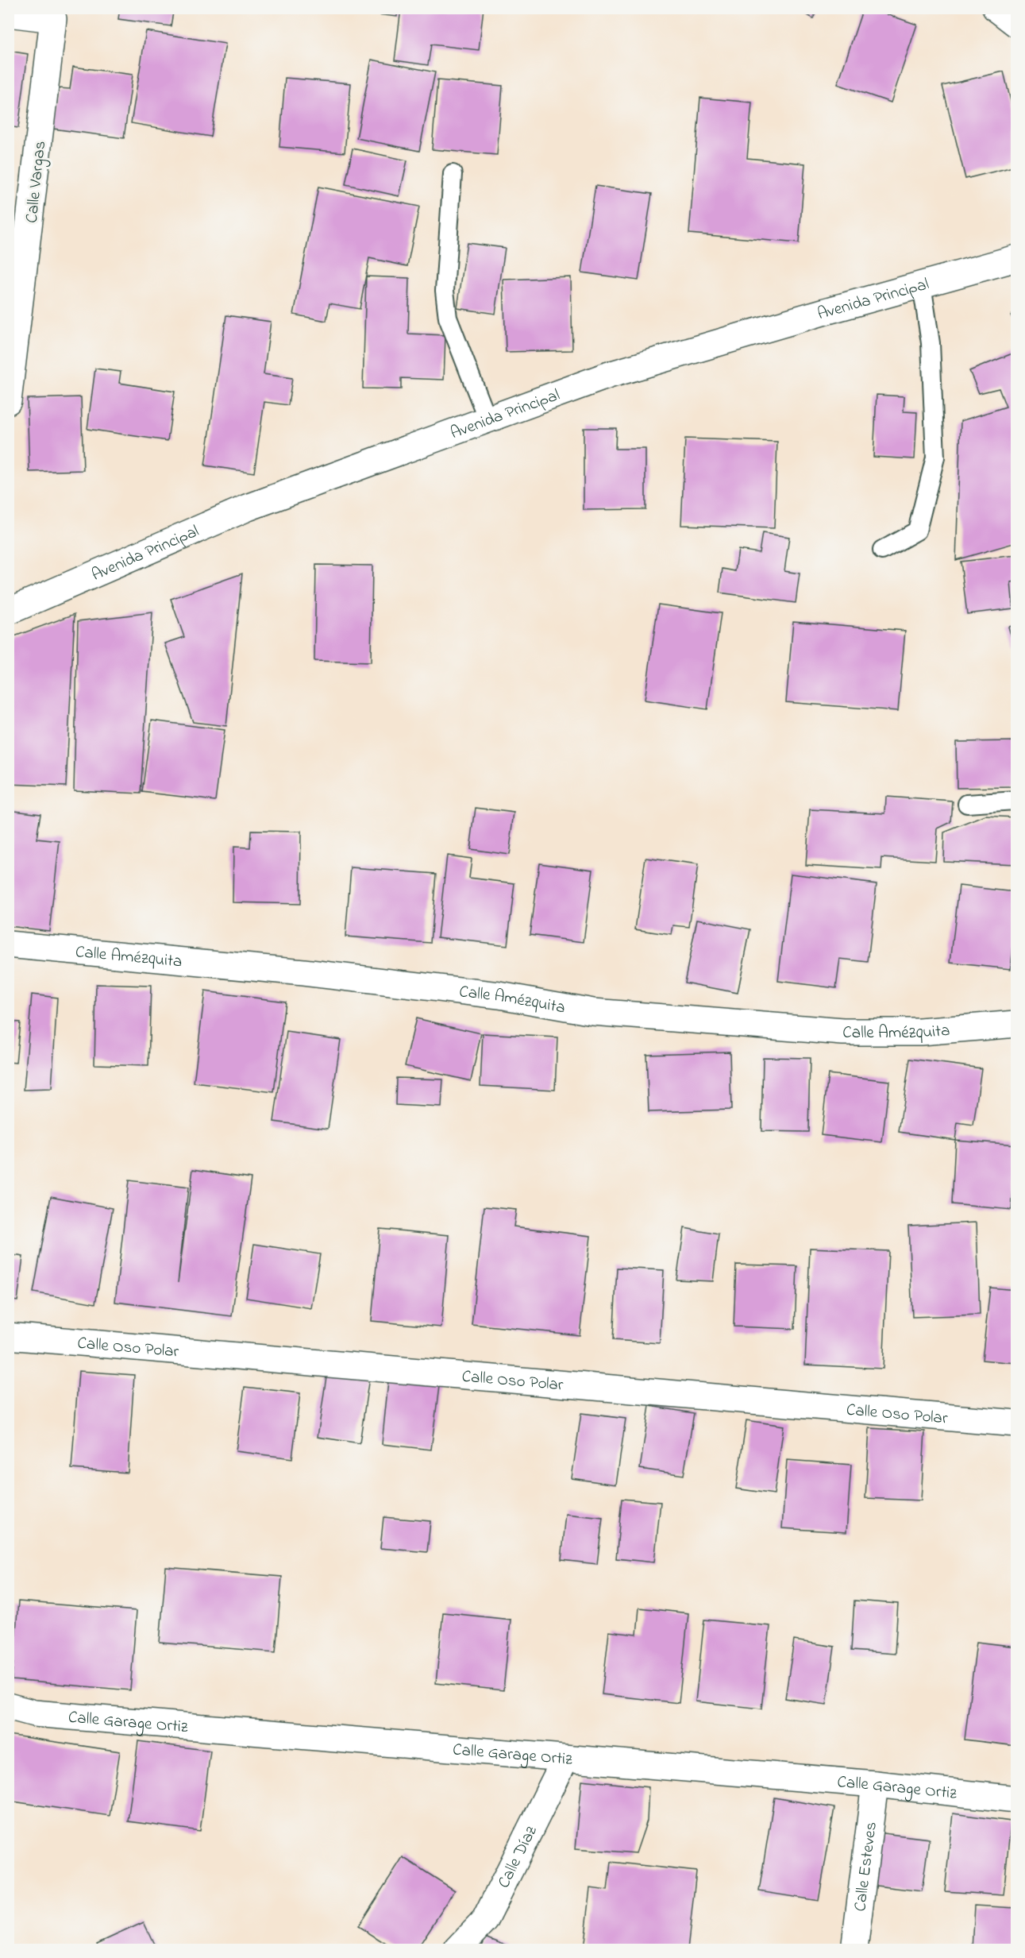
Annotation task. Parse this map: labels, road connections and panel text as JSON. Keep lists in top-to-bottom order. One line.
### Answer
{"streets":{"street":["Calle Vargas","Avenida Principal","Calle Amézquita","Calle Oso Polar","Calle Garage Ortiz","Calle Díaz","Calle Esteves"]},"crossings":[["Calle Garage Ortiz","Calle Díaz"],["Calle Garage Ortiz","Calle Esteves"]]}
